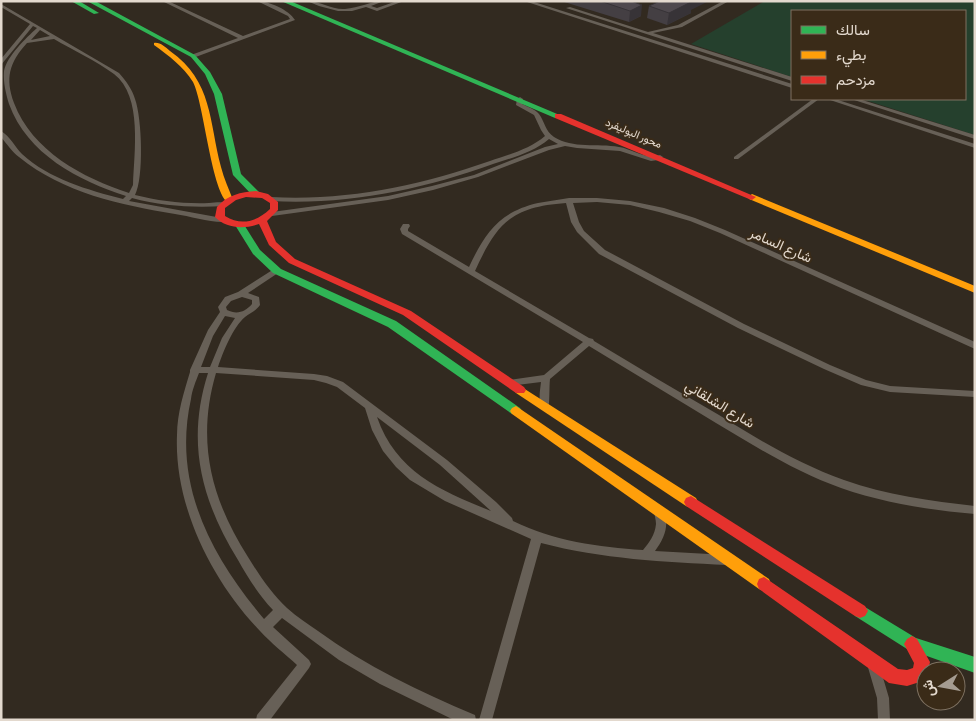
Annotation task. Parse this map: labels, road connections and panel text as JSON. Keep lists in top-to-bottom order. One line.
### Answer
{"streets":{"street":["محور البوليفرد","شارع السامر","شارع الشلقاني"]},"legend":["سالك","بطيء","مزدحم"],"north":"left"}
